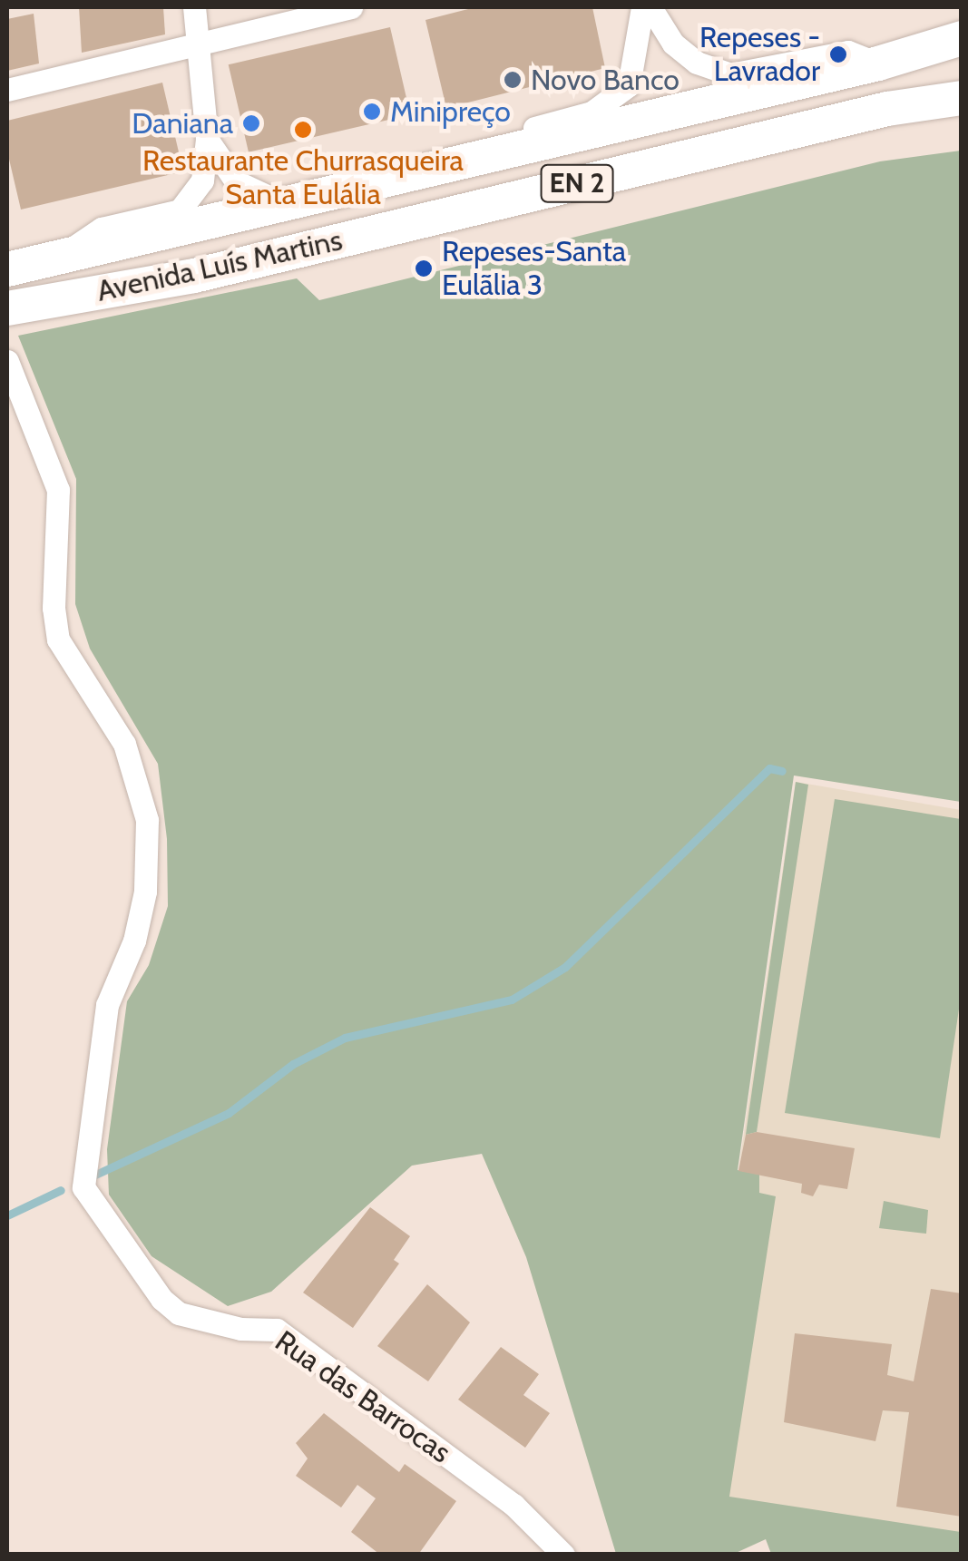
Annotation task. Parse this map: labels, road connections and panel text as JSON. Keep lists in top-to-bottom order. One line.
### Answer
{"streets":{"main road":["EN 2","Avenida Luís Martins"],"street":["Rua das Barrocas"]},"places":["Repeses - Lavrador","Novo Banco","Minipreço","Daniana","Restaurante Churrasqueira Santa Eulália","Repeses-Santa Eulãlia 3"]}
